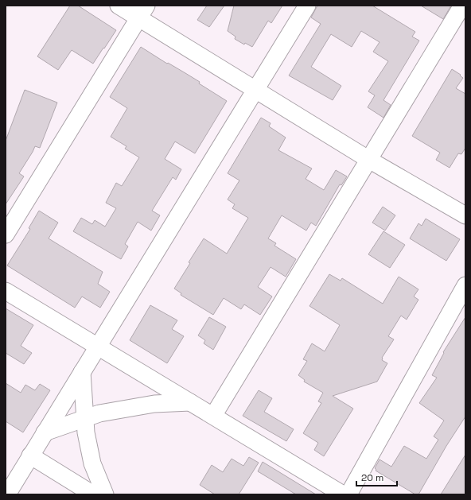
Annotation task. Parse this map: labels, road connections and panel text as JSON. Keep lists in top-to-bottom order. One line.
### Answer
{"scale_bar":"20 m"}
